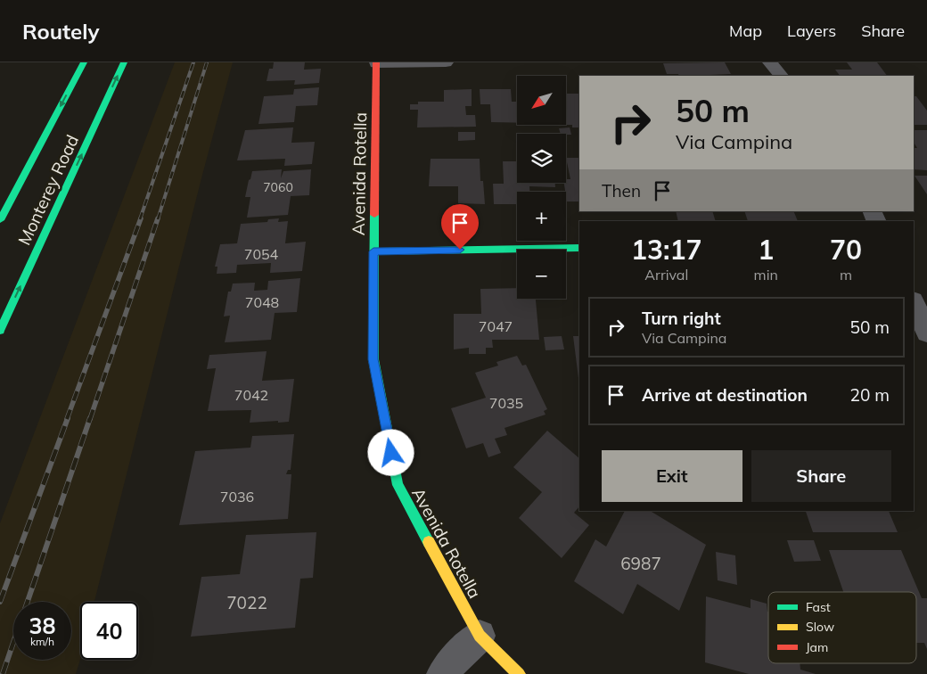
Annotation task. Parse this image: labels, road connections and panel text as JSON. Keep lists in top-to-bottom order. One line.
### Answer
{"streets":{"street":["Avenida Rotella","Monterey Road"]},"house_numbers":["7060","7054","7048","7047","7042","7035","7036","6987","7022"],"legend":["Fast","Slow","Jam"],"north":"bottom left","page":{"header":"Routely","nav":["Map","Layers","Share"],"map_buttons":["+","−"],"turn":["50 m","Via Campina"],"then":"Then","eta":["13:17","Arrival","1","min","70","m"],"list":[{"name":"Turn right","note":"Via Campina","value":"50 m"},{"name":"Arrive at destination","value":"20 m"}],"buttons":["Exit","Share"],"speed":"38 km/h","limit":"40"}}
